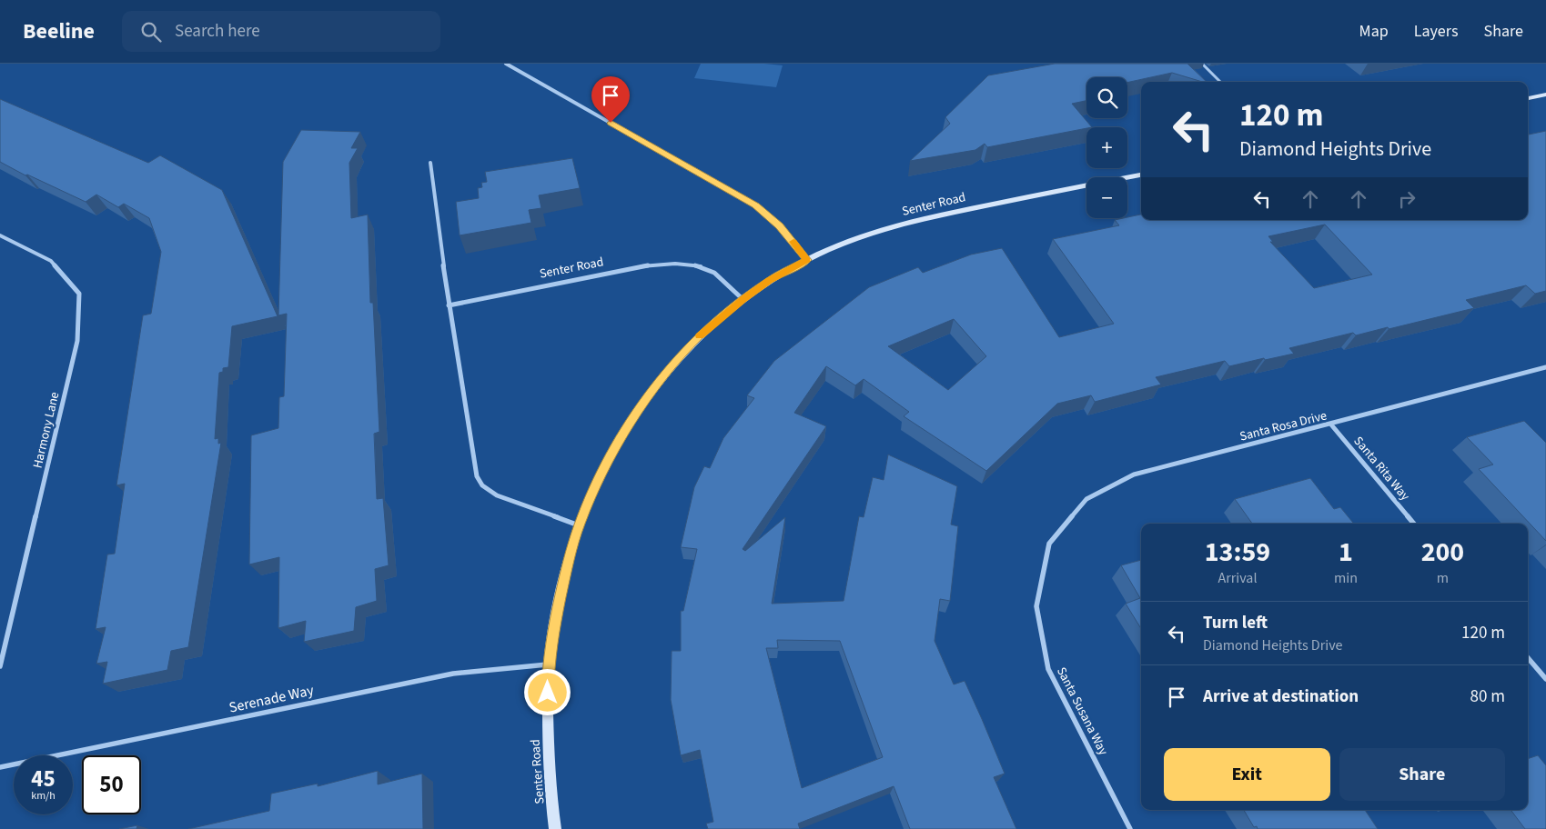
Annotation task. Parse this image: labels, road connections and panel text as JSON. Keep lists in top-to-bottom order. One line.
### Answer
{"streets":{"main road":["Senter Road"],"street":["Santa Rosa Drive","Harmony Lane","Santa Rita Way","Serenade Way","Santa Susana Way"]},"crossings":[["Senter Road","Serenade Way"],["Santa Rosa Drive","Santa Rita Way"],["Santa Rosa Drive","Santa Susana Way"]],"page":{"header":"Beeline","search":"Search here","nav":["Map","Layers","Share"],"map_buttons":["+","−"],"turn":["120 m","Diamond Heights Drive"],"eta":["13:59","Arrival","1","min","200","m"],"list":[{"name":"Turn left","note":"Diamond Heights Drive","value":"120 m"},{"name":"Arrive at destination","value":"80 m"}],"buttons":["Exit","Share"],"speed":"45 km/h","limit":"50"}}
